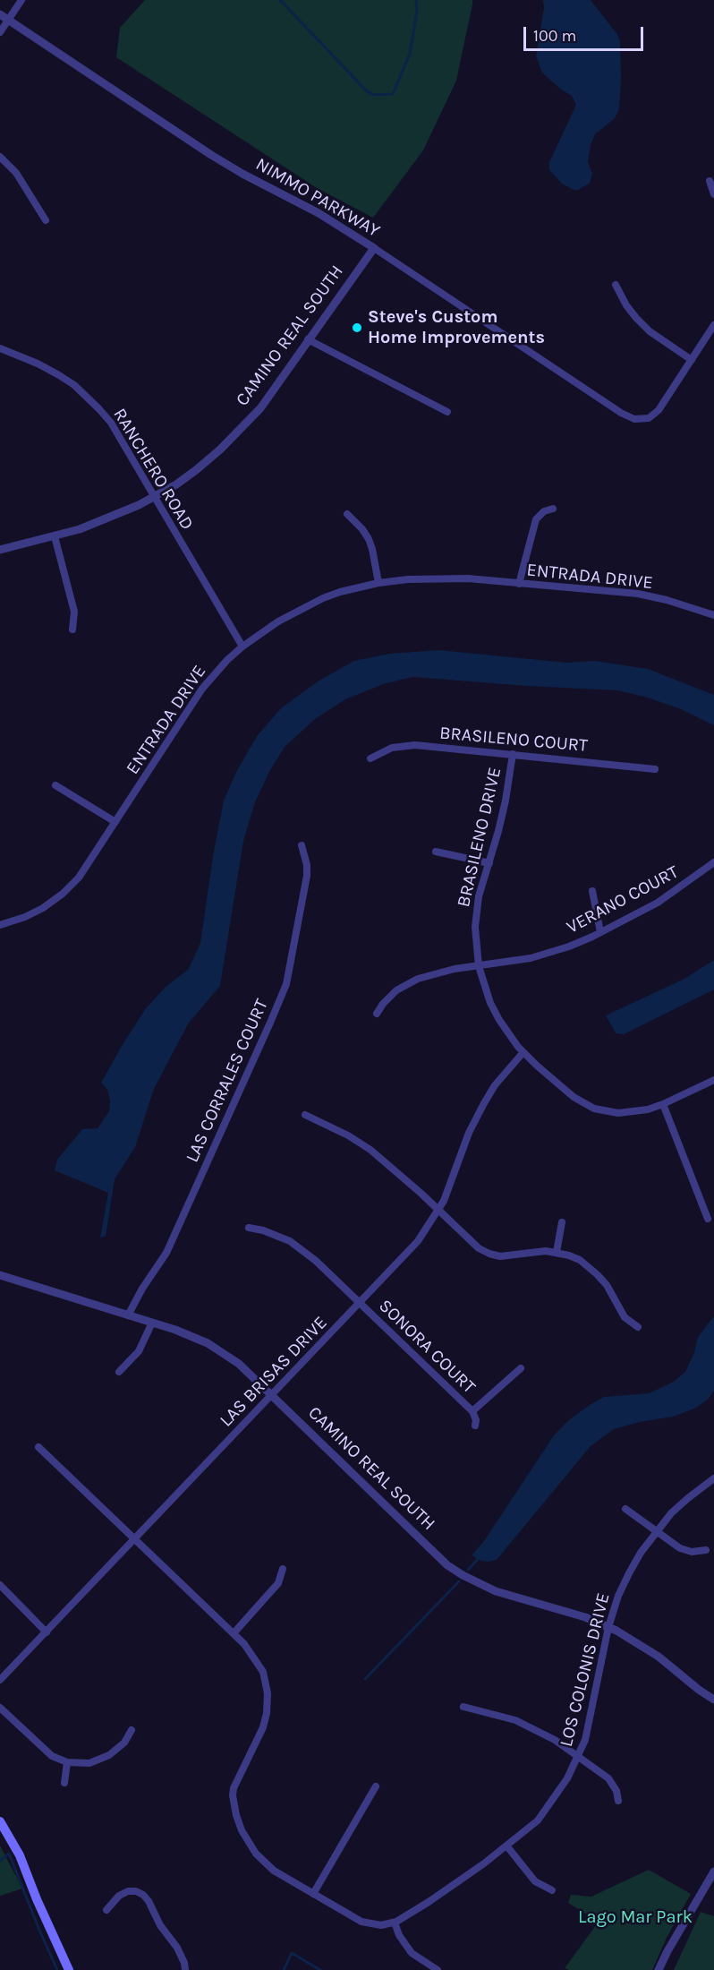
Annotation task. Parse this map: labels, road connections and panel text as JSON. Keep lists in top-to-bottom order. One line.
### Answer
{"streets":{"street":["NIMMO PARKWAY","CAMINO REAL SOUTH","RANCHERO ROAD","ENTRADA DRIVE","BRASILENO COURT","BRASILENO DRIVE","VERANO COURT","LAS CORRALES COURT","SONORA COURT","LAS BRISAS DRIVE","LOS COLONIS DRIVE"]},"crossings":[["NIMMO PARKWAY","CAMINO REAL SOUTH"],["CAMINO REAL SOUTH","RANCHERO ROAD"],["CAMINO REAL SOUTH","LAS CORRALES COURT"],["CAMINO REAL SOUTH","LAS BRISAS DRIVE"],["CAMINO REAL SOUTH","LOS COLONIS DRIVE"],["RANCHERO ROAD","ENTRADA DRIVE"],["BRASILENO COURT","BRASILENO DRIVE"],["BRASILENO DRIVE","VERANO COURT"],["BRASILENO DRIVE","LAS BRISAS DRIVE"],["SONORA COURT","LAS BRISAS DRIVE"]],"parks":["Lago Mar Park"],"places":["Steve's Custom Home Improvements"],"scale_bar":"100 m"}
